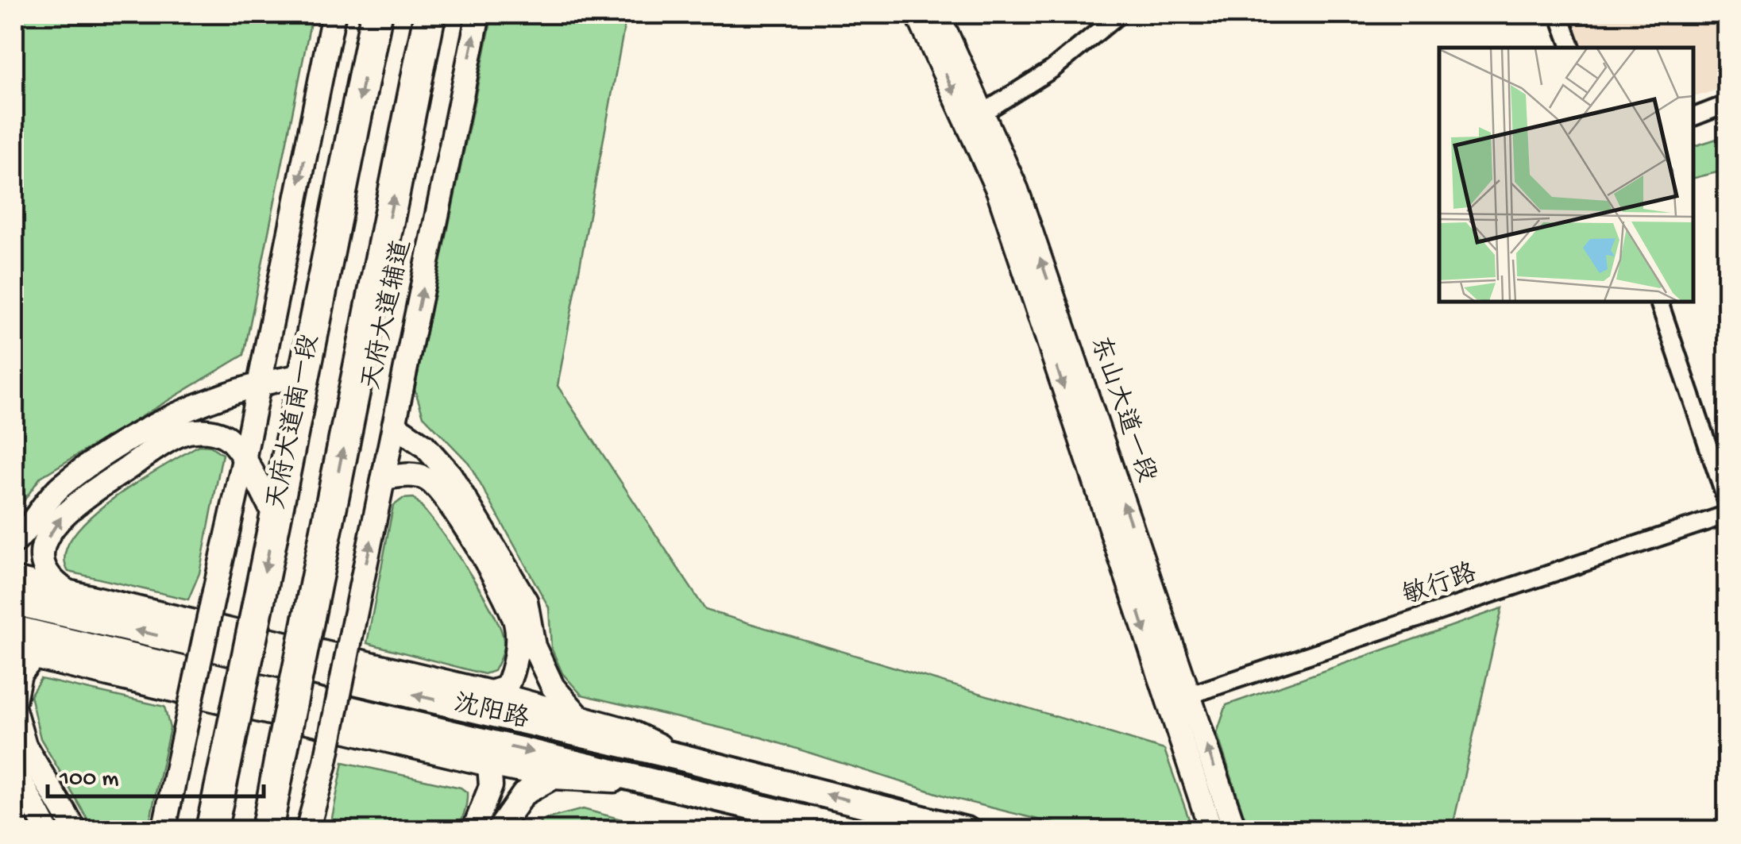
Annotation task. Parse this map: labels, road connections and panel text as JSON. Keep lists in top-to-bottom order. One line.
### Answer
{"streets":{"highway":["天府大道南一段"],"main road":["沈阳路"],"street":["天府大道辅道","东山大道一段","敏行路"]},"crossings":[["东山大道一段","敏行路"]],"scale_bar":"100 m"}
